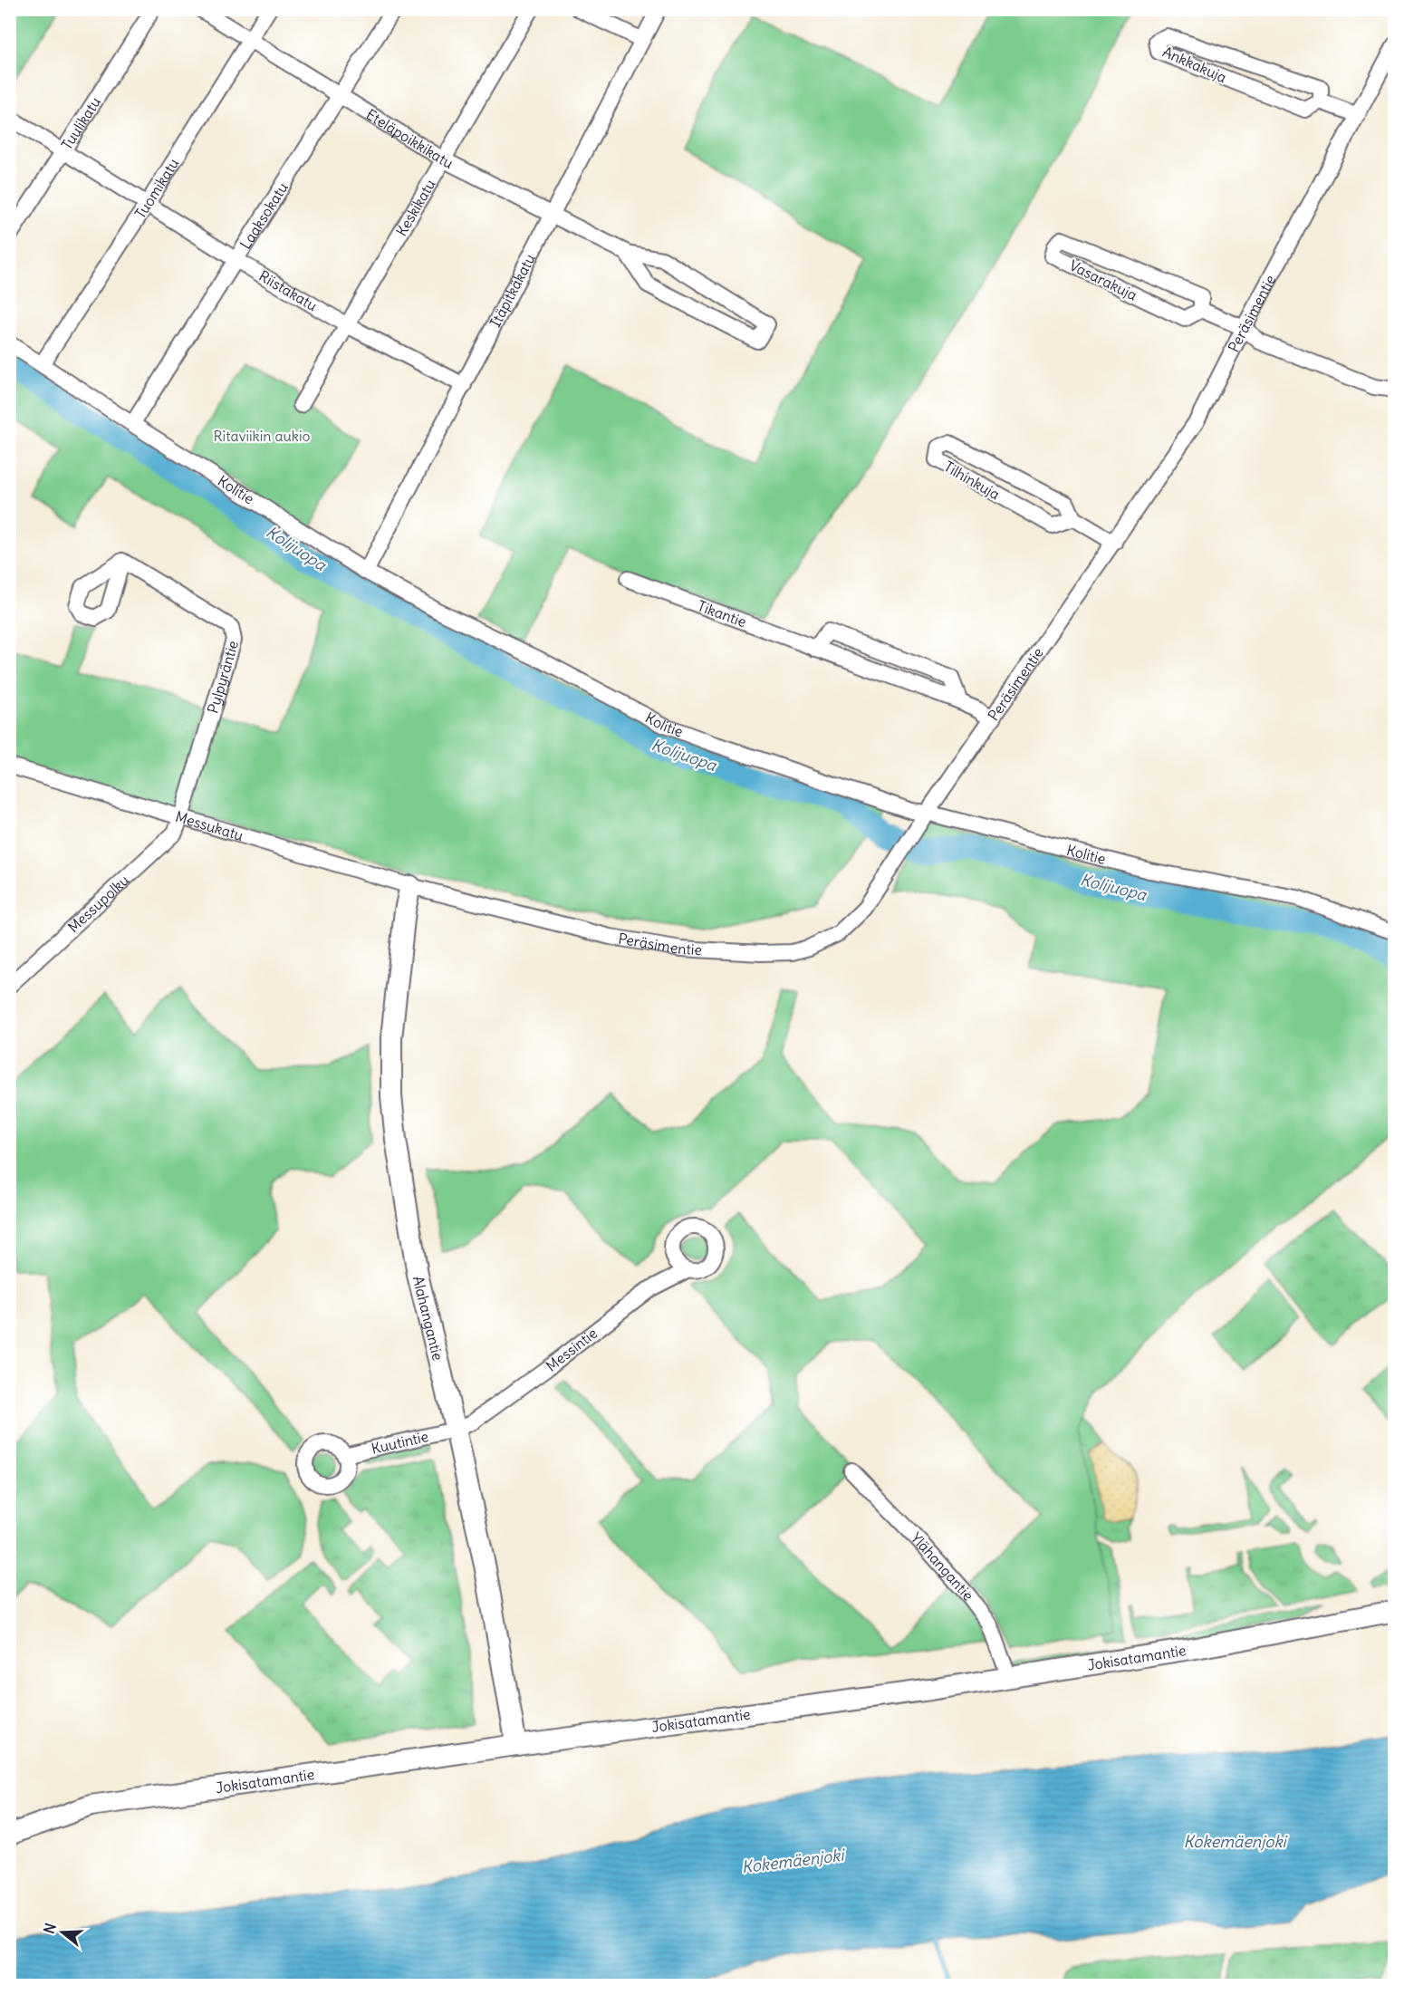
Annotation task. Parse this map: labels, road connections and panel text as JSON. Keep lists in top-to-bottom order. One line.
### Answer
{"streets":{"street":["Ankkakuja","Tuulikatu","Eteläpoikkikatu","Tuomikatu","Keskikatu","Laaksokatu","Vasarakuja","Itäpitkäkatu","Riistakatu","Peräsimentie","Tilhinkuja","Kolitie","Tikantie","Pylpyräntie","Messukatu","Messupolku","Alahangantie","Messintie","Kuutintie","Ylähangantie","Jokisatamantie"]},"crossings":[["Tuulikatu","Riistakatu"],["Eteläpoikkikatu","Tuomikatu"],["Eteläpoikkikatu","Keskikatu"],["Eteläpoikkikatu","Laaksokatu"],["Eteläpoikkikatu","Itäpitkäkatu"],["Tuomikatu","Riistakatu"],["Tuomikatu","Kolitie"],["Keskikatu","Riistakatu"],["Laaksokatu","Riistakatu"],["Laaksokatu","Kolitie"],["Itäpitkäkatu","Riistakatu"],["Itäpitkäkatu","Kolitie"],["Peräsimentie","Tilhinkuja"],["Peräsimentie","Kolitie"],["Peräsimentie","Tikantie"],["Peräsimentie","Messukatu"],["Peräsimentie","Alahangantie"],["Pylpyräntie","Messukatu"],["Pylpyräntie","Messupolku"],["Messukatu","Messupolku"],["Messukatu","Alahangantie"],["Alahangantie","Messintie"],["Alahangantie","Kuutintie"],["Alahangantie","Jokisatamantie"],["Messintie","Kuutintie"],["Ylähangantie","Jokisatamantie"]],"water":["Kolijuopa","Kokemäenjoki"],"parks":["Ritaviikin aukio"],"north":"left"}
